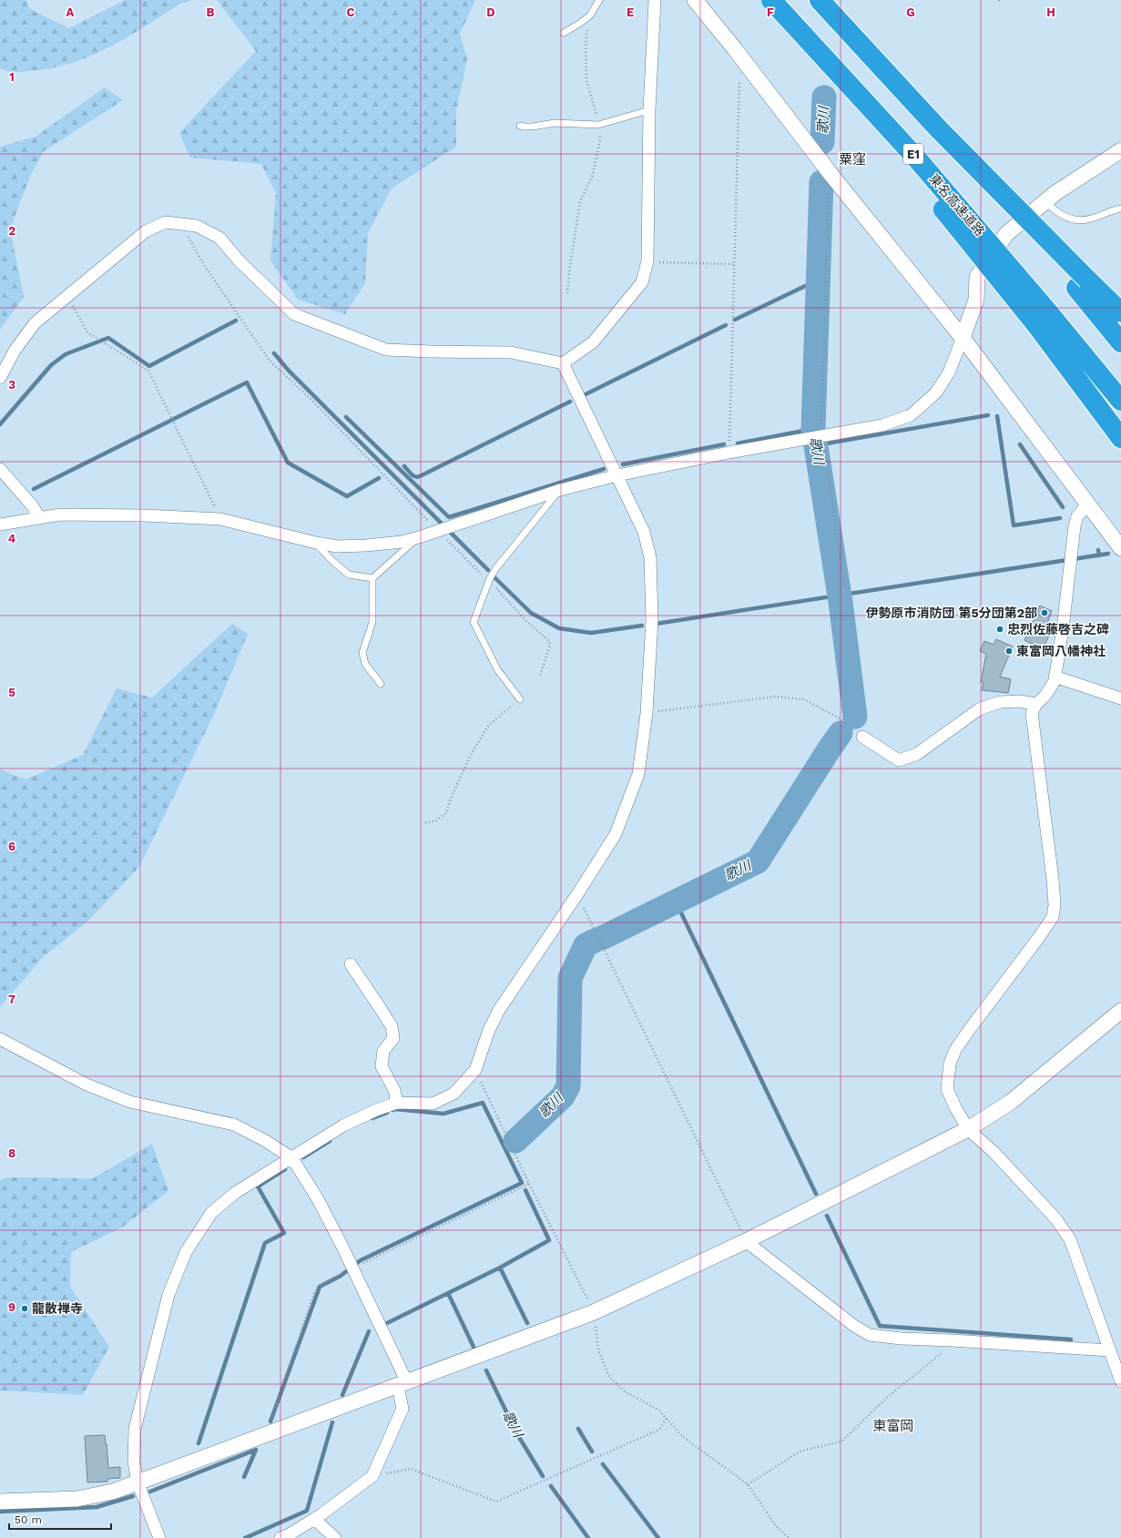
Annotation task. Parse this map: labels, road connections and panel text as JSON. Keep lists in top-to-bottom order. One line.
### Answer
{"streets":{"highway":["E1","東名高速道路"]},"districts":["粟窪","東富岡"],"water":["歌川"],"places":["伊勢原市消防団 第5分団第2部","忠烈佐藤啓吉之碑","東富岡八幡神社","龍散禅寺"],"scale_bar":"50 m","grid":{"columns":["A","B","C","D","E","F","G","H"],"rows":["1","2","3","4","5","6","7","8","9"]}}
